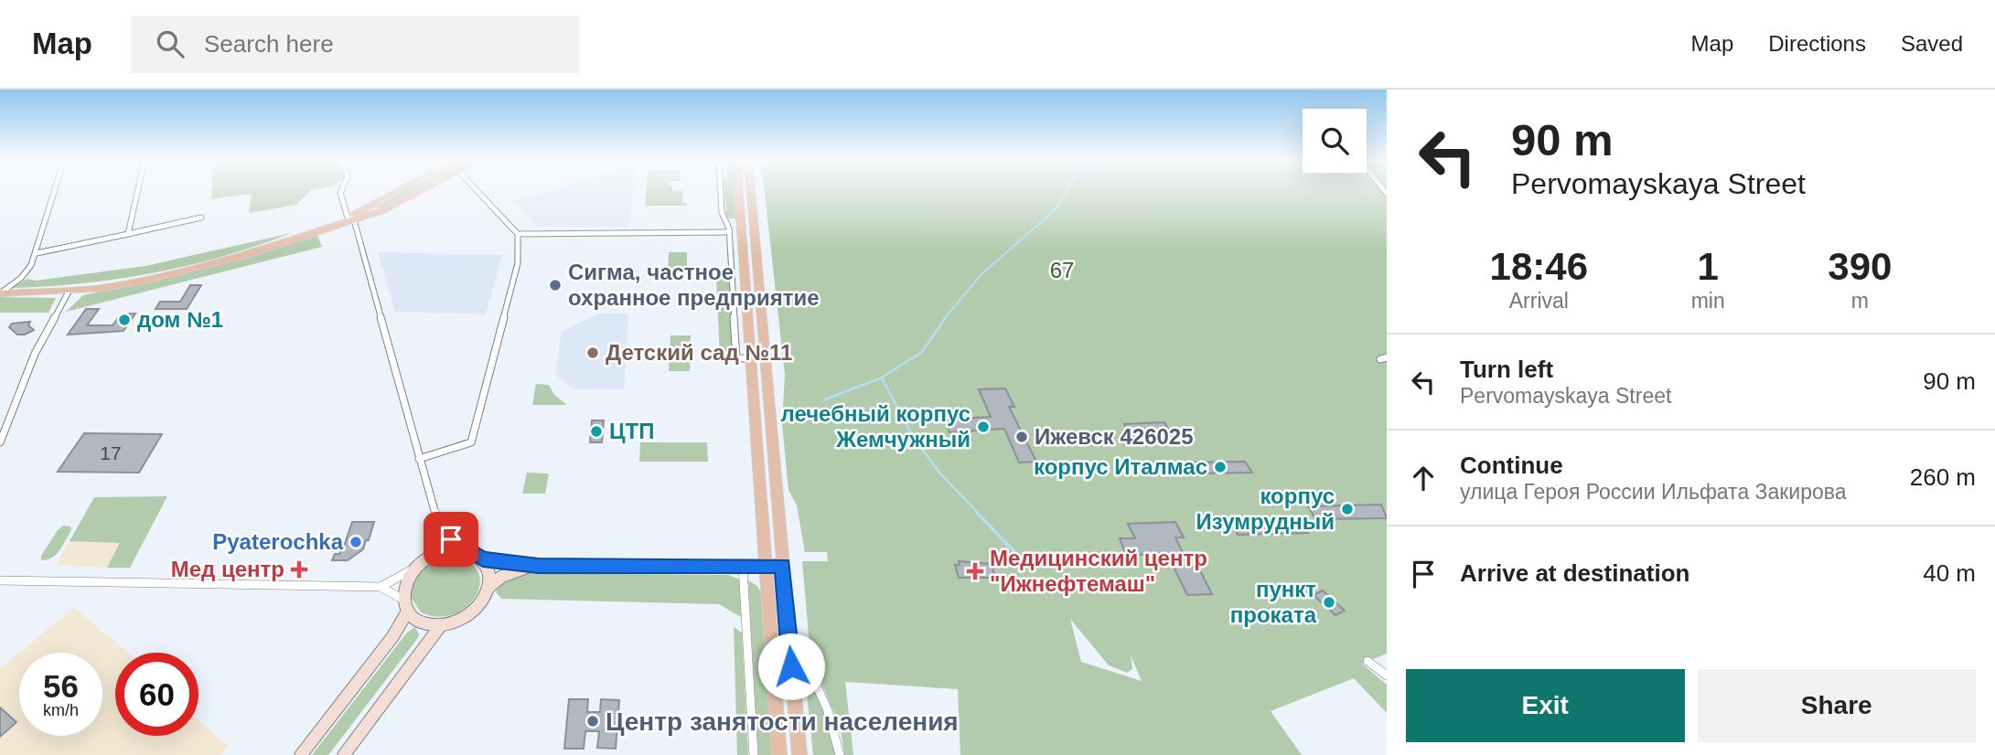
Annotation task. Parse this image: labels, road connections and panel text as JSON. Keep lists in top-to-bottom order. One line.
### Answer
{"parks":["67"],"places":{"other":["Сигма, частное охранное предприятие","дом №1","Детский сад №11","лечебный корпус Жемчужный","ЦТП","Ижевск 426025","корпус Италмас","корпус Изумрудный","Pyaterochka","пункт проката","Центр занятости населения"],"health":["Мед центр","Медицинский центр \"Ижнефтемаш\""]},"house_numbers":["17"],"page":{"header":"Map","search":"Search here","nav":["Map","Directions","Saved"],"turn":["90 m","Pervomayskaya Street"],"eta":["18:46","Arrival","1","min","390","m"],"list":[{"name":"Turn left","note":"Pervomayskaya Street","value":"90 m"},{"name":"Continue","note":"улица Героя России Ильфата Закирова","value":"260 m"},{"name":"Arrive at destination","value":"40 m"}],"speed":"56 km/h","limit":"60","buttons":["Exit","Share"]}}
